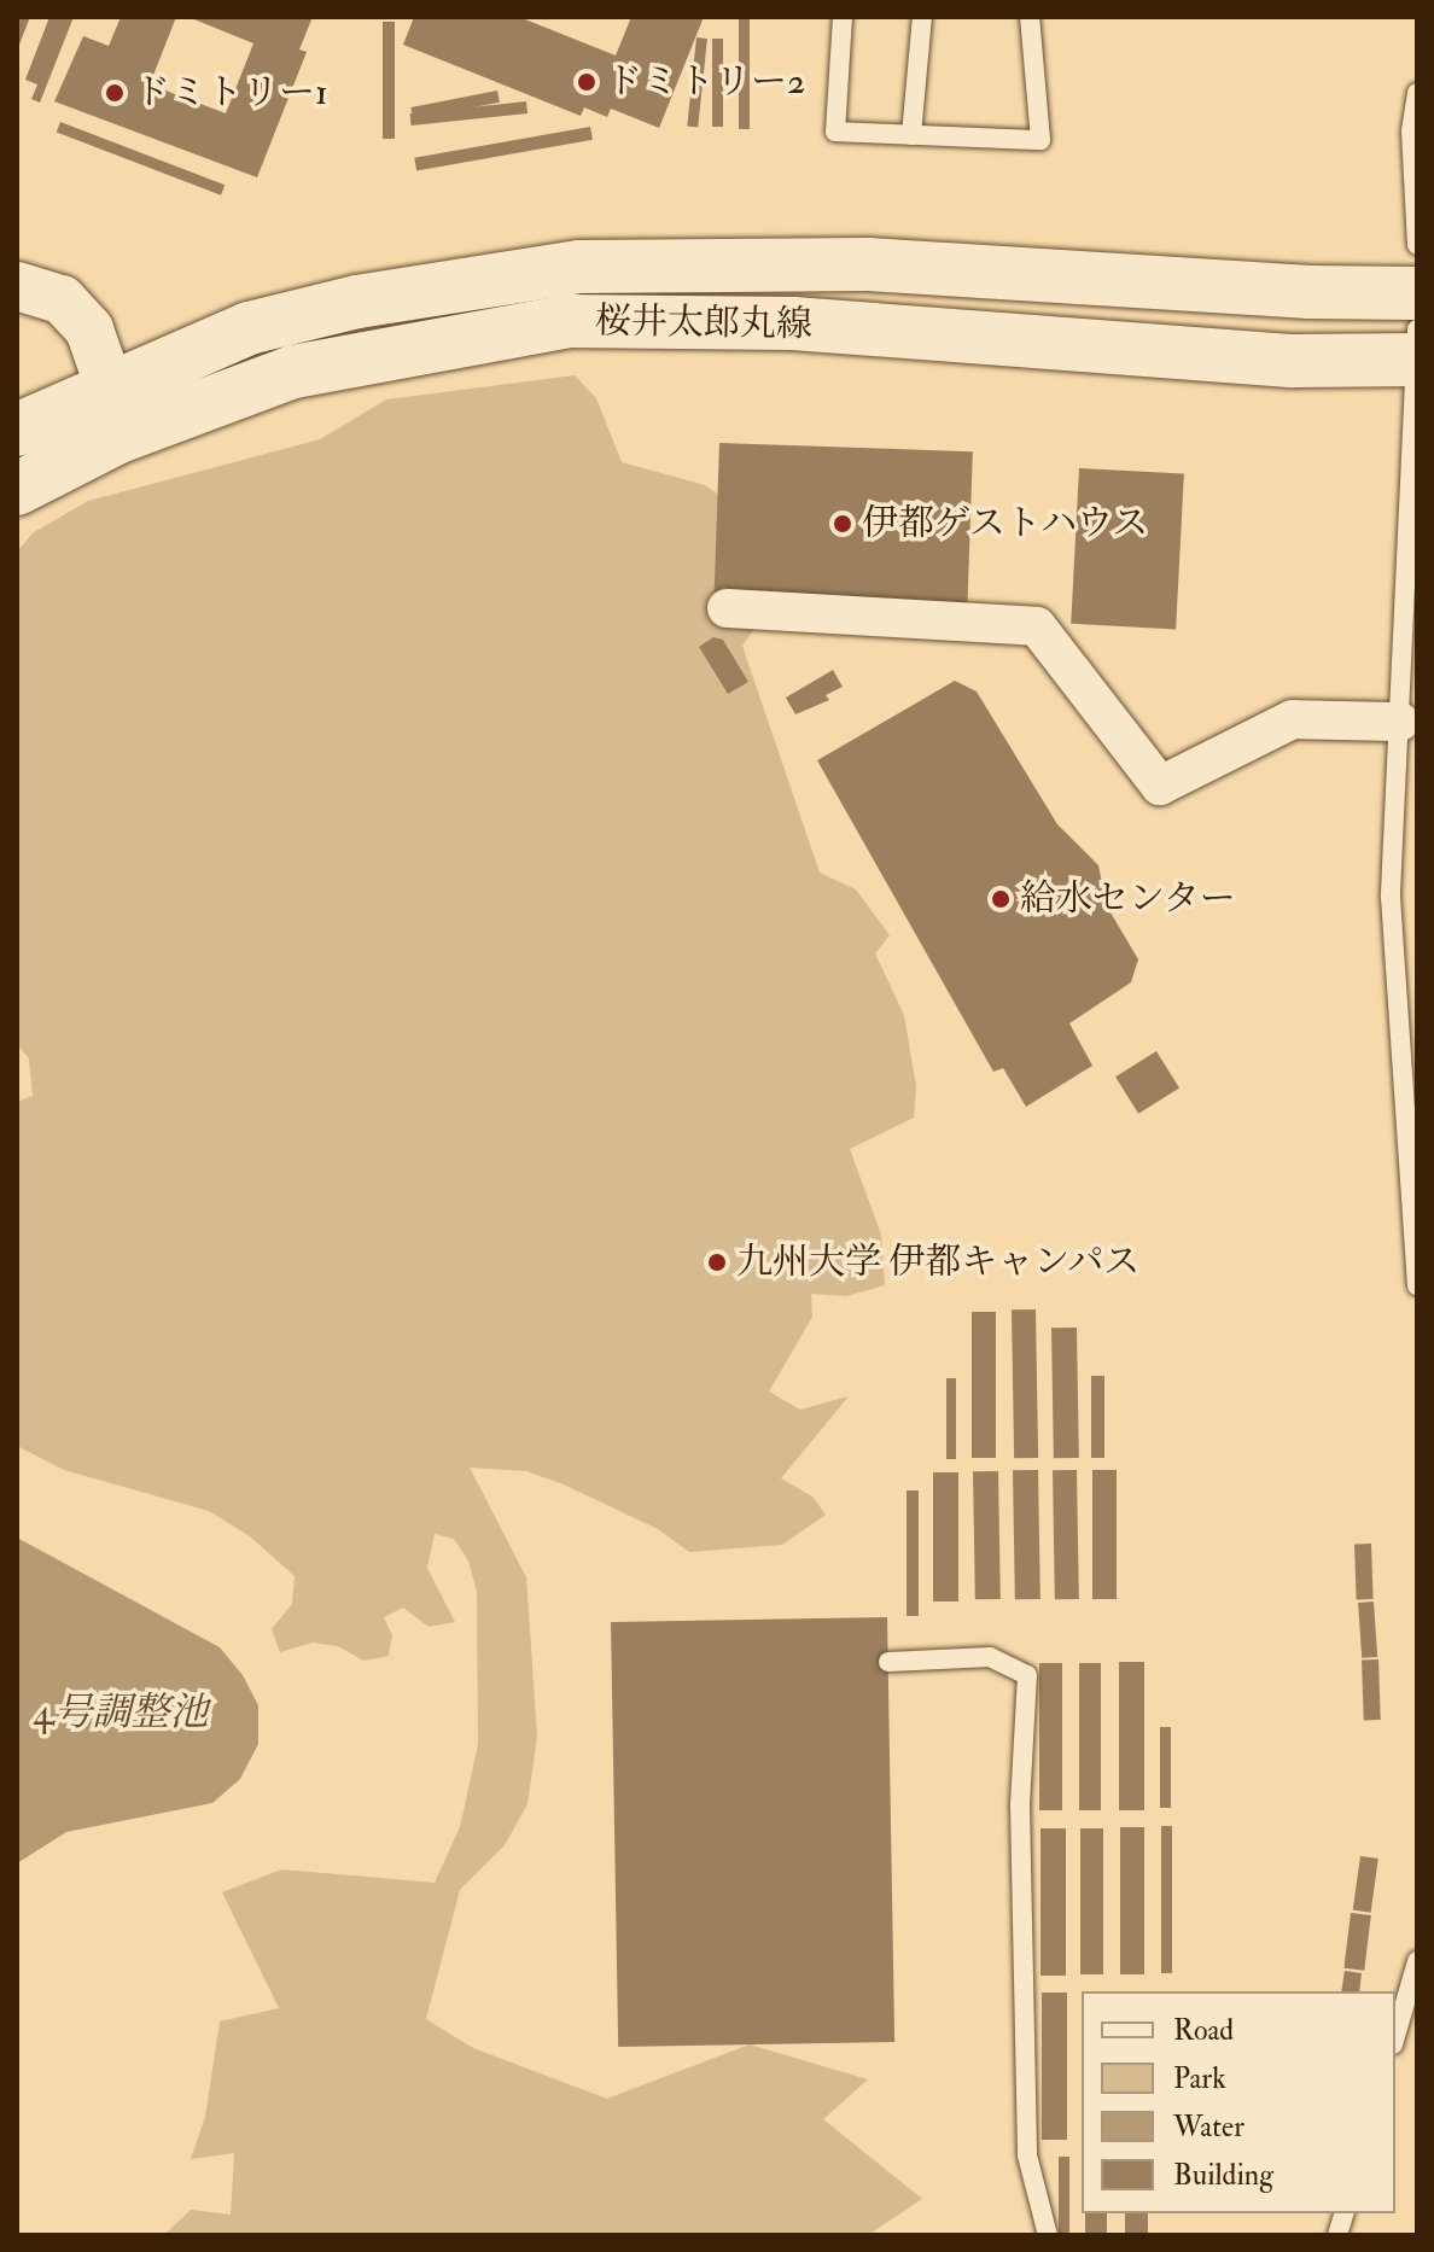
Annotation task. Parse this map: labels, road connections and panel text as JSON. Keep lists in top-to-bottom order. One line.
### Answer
{"streets":{"main road":["桜井太郎丸線"]},"water":["4号調整池"],"places":["ドミトリー2","ドミトリー1","伊都ゲストハウス","給水センター","九州大学 伊都キャンパス"],"legend":["Road","Park","Water","Building"]}
